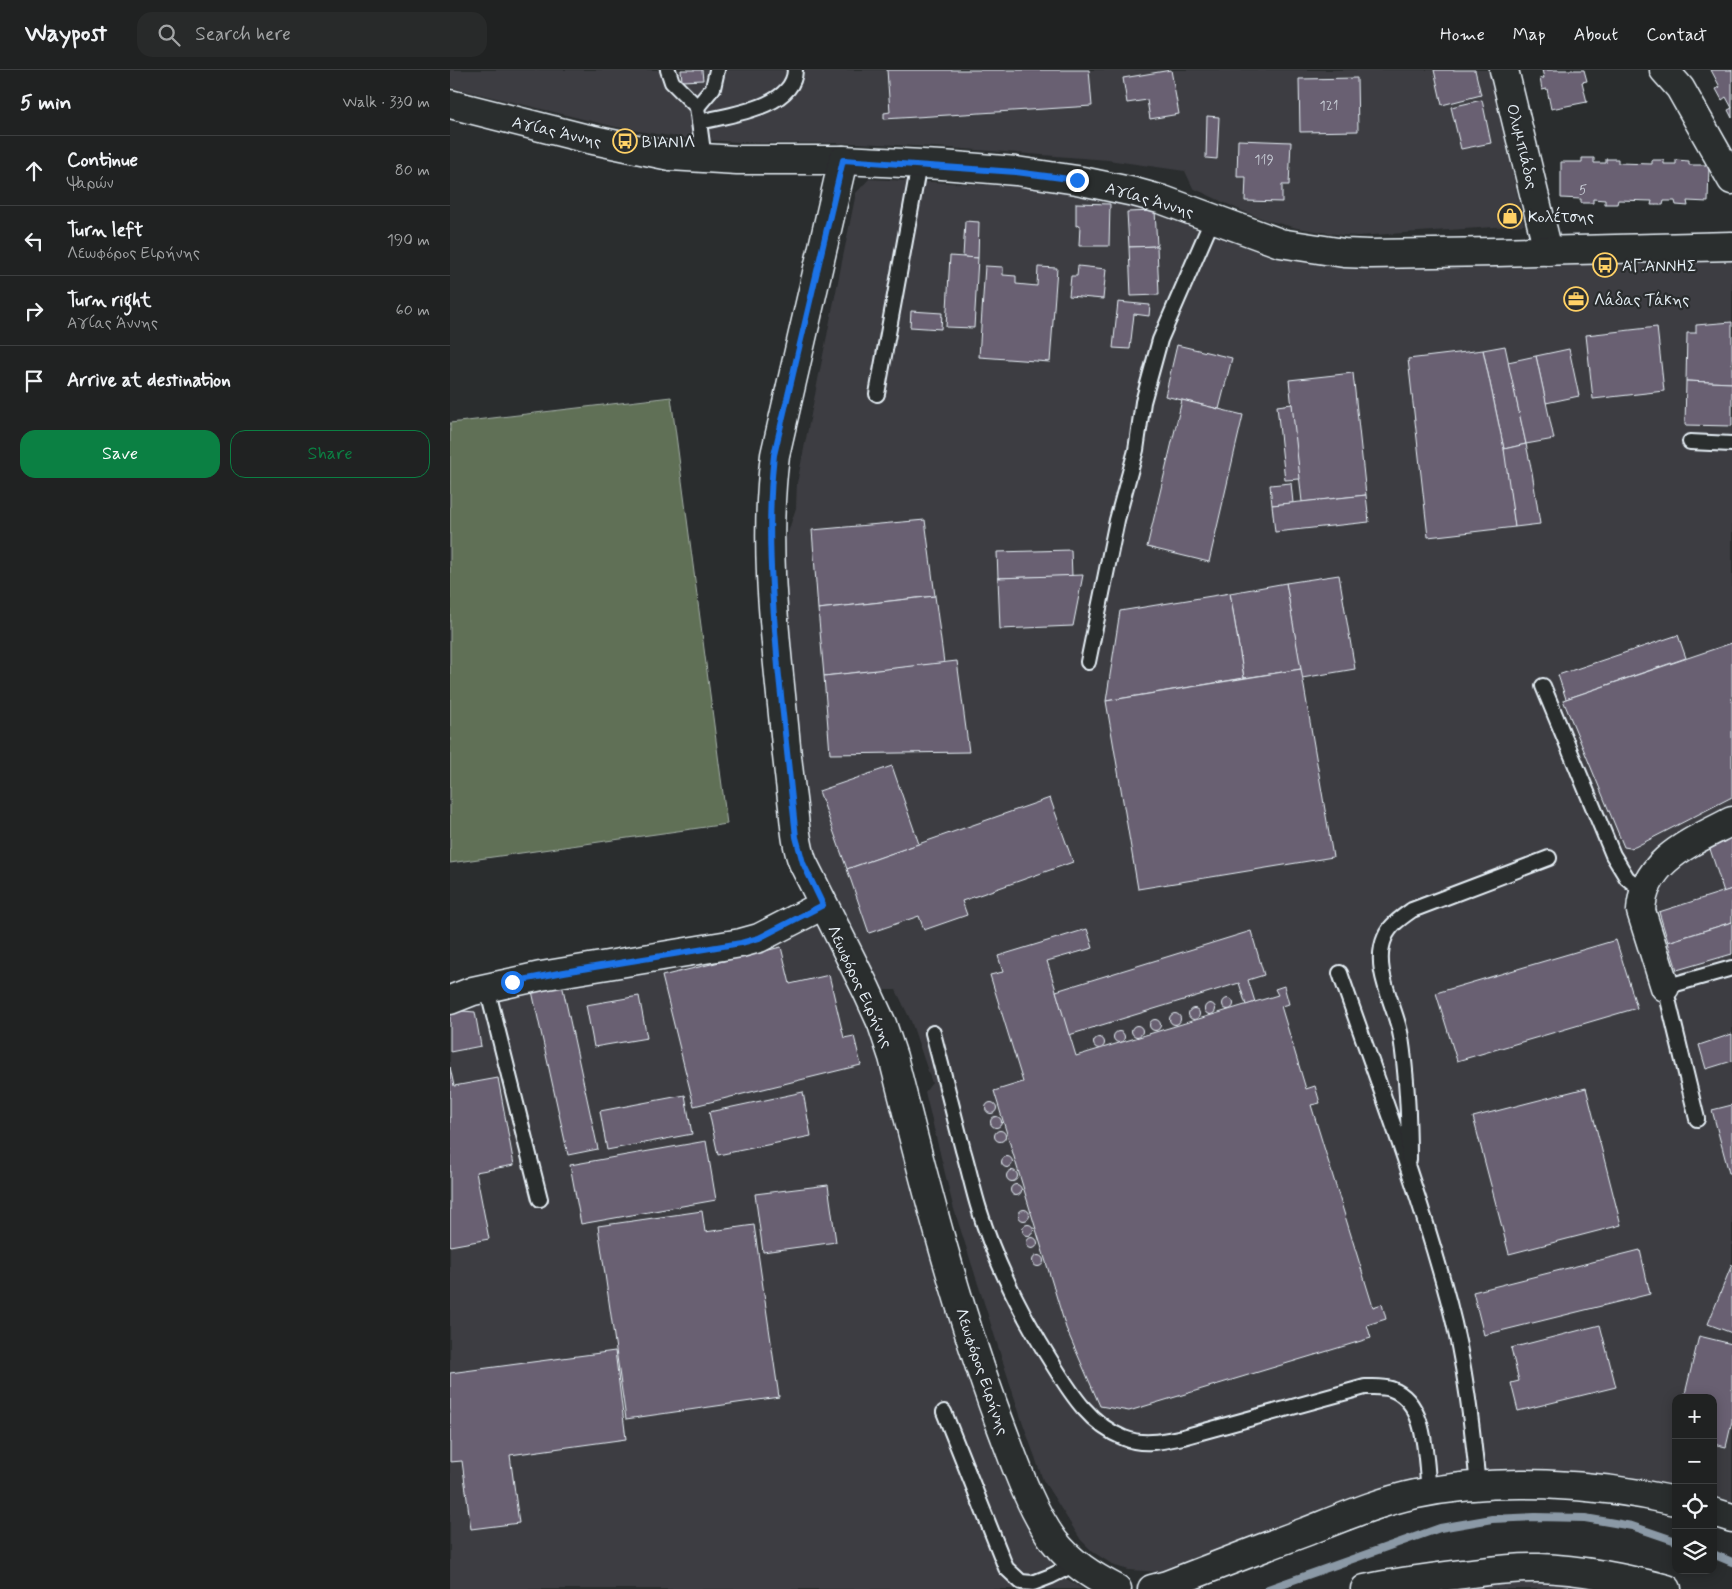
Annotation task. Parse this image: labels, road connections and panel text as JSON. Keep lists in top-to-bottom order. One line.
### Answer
{"streets":{"street":["Αγίας Άννης","Ολυμπιάδος","Λεωφόρος Ειρήνης"]},"crossings":[["Αγίας Άννης","Ολυμπιάδος"],["Αγίας Άννης","Λεωφόρος Ειρήνης"]],"places":{"bus stop":["ΒΙΑΝΙΛ","ΑΓ.ΑΝΝΗΣ"],"shop":["Κολέτσης"],"office":["Λάδας Τάκης"]},"house_numbers":["121","119","5"],"page":{"header":"Waypost","search":"Search here","nav":["Home","Map","About","Contact"],"heading":["5 min","Walk · 330 m"],"list":[["Continue","Ψαρών","80 m"],["Turn left","Λεωφόρος Ειρήνης","190 m"],["Turn right","Αγίας Άννης","60 m"],"Arrive at destination"],"buttons":["Save","Share"],"map_buttons":["+","−"]}}
